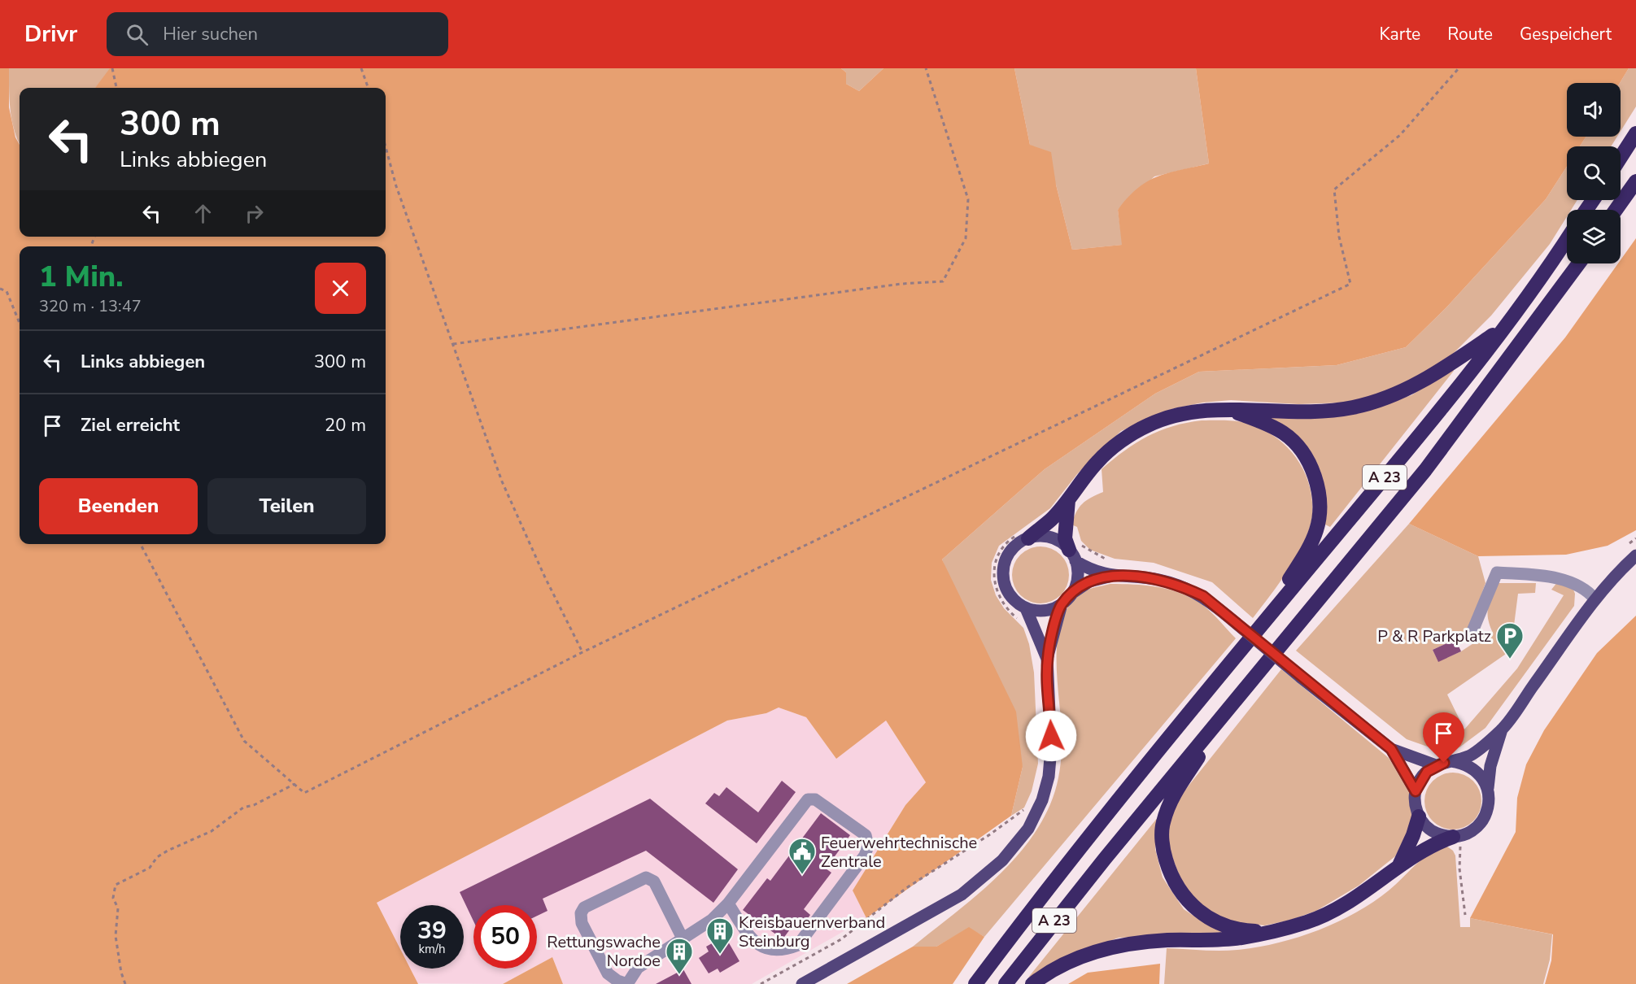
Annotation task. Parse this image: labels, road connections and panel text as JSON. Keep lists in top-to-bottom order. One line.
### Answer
{"streets":{"highway":["A 23"]},"places":{"parking":["P & R Parkplatz"],"public building":["Feuerwehrtechnische Zentrale"],"building":["Kreisbauernverband Steinburg","Rettungswache Nordoe"]},"page":{"header":"Drivr","search":"Hier suchen","nav":["Karte","Route","Gespeichert"],"turn":["300 m","Links abbiegen"],"heading":["1 Min.","320 m · 13:47"],"list":[{"name":"Links abbiegen","value":"300 m"},{"name":"Ziel erreicht","value":"20 m"}],"buttons":["Beenden","Teilen"],"speed":"39 km/h","limit":"50"}}
